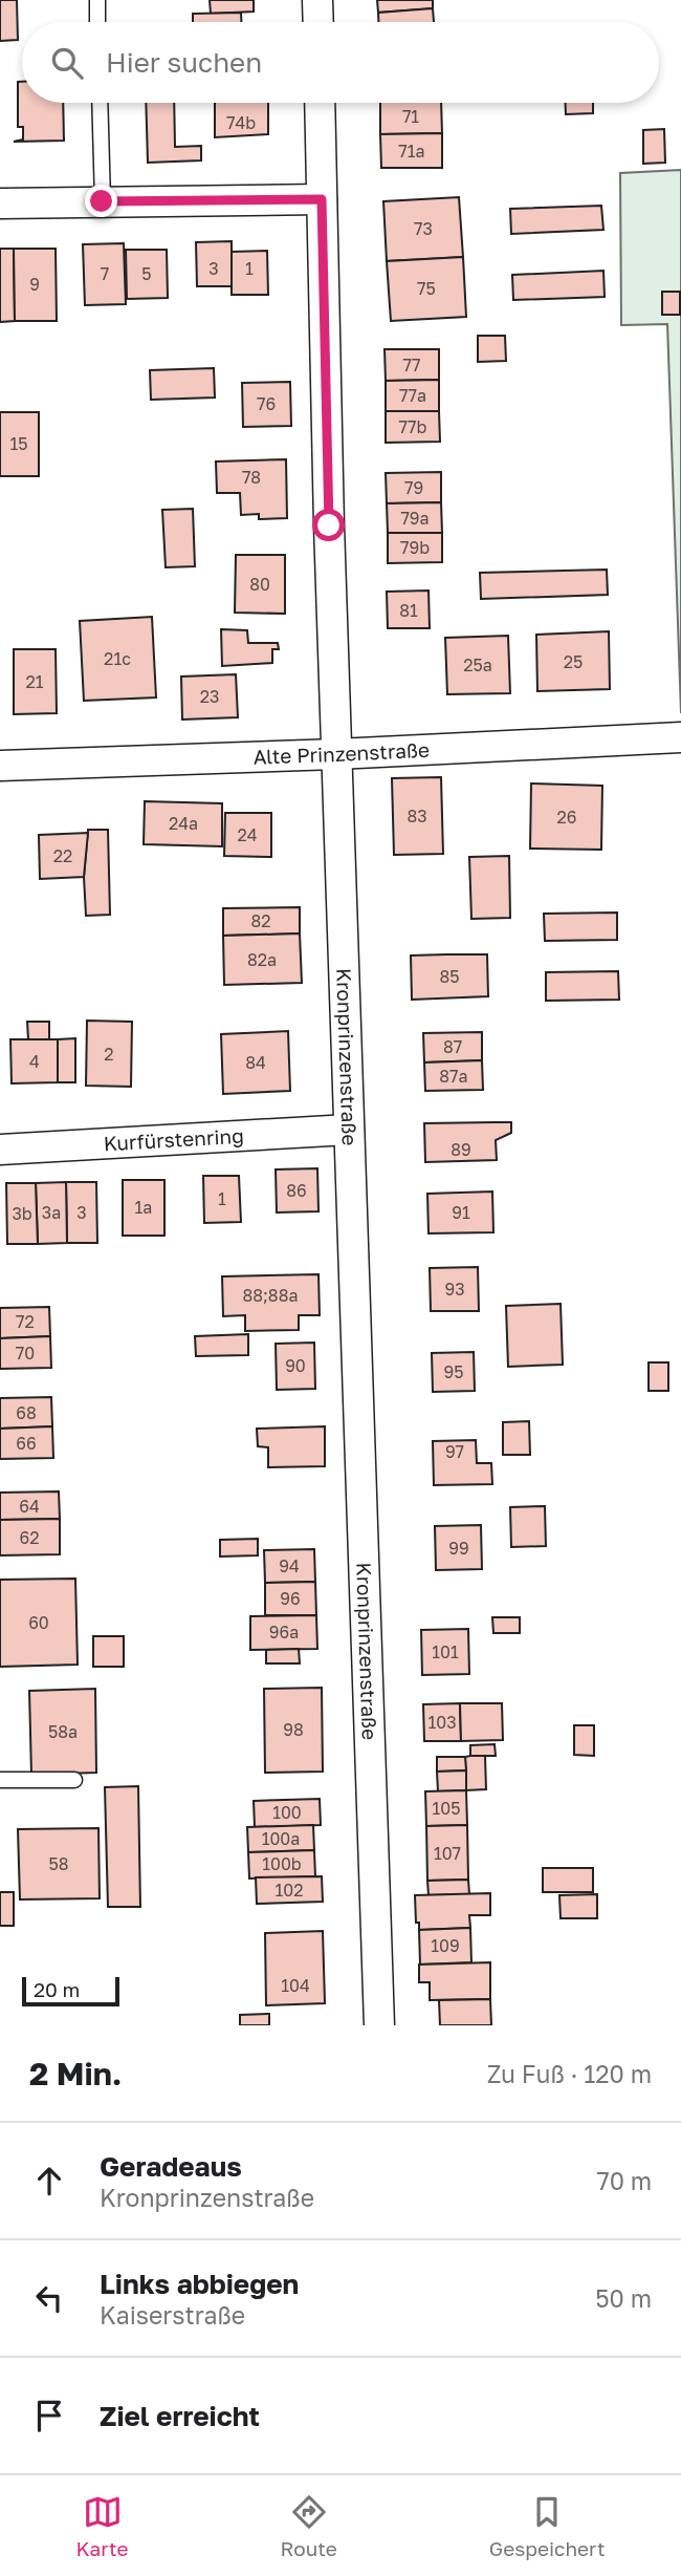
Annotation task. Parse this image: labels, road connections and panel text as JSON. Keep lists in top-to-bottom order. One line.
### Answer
{"streets":{"street":["Alte Prinzenstraße","Kronprinzenstraße","Kurfürstenring"]},"crossings":[["Alte Prinzenstraße","Kronprinzenstraße"],["Kronprinzenstraße","Kurfürstenring"]],"house_numbers":["71","74b","71a","73","3","1","7","5","9","75","77","77a","76","77b","15","78","79","79a","79b","80","81","21c","25","25a","21","23","83","26","24a","24","22","82","82a","85","87","2","4","84","87a","89","86","1","1a","3a","3","91","3b","93","88;88a","72","70","90","95","68","66","97","64","62","99","94","96","60","96a","101","103","98","58a","105","100","100a","107","58","100b","102","109","104"],"scale_bar":"20 m","page":{"search":"Hier suchen","scale":"20 m","heading":["2 Min.","Zu Fuß · 120 m"],"list":[["Geradeaus","Kronprinzenstraße","70 m"],["Links abbiegen","Kaiserstraße","50 m"],"Ziel erreicht"],"nav":["Karte","Route","Gespeichert"]}}
